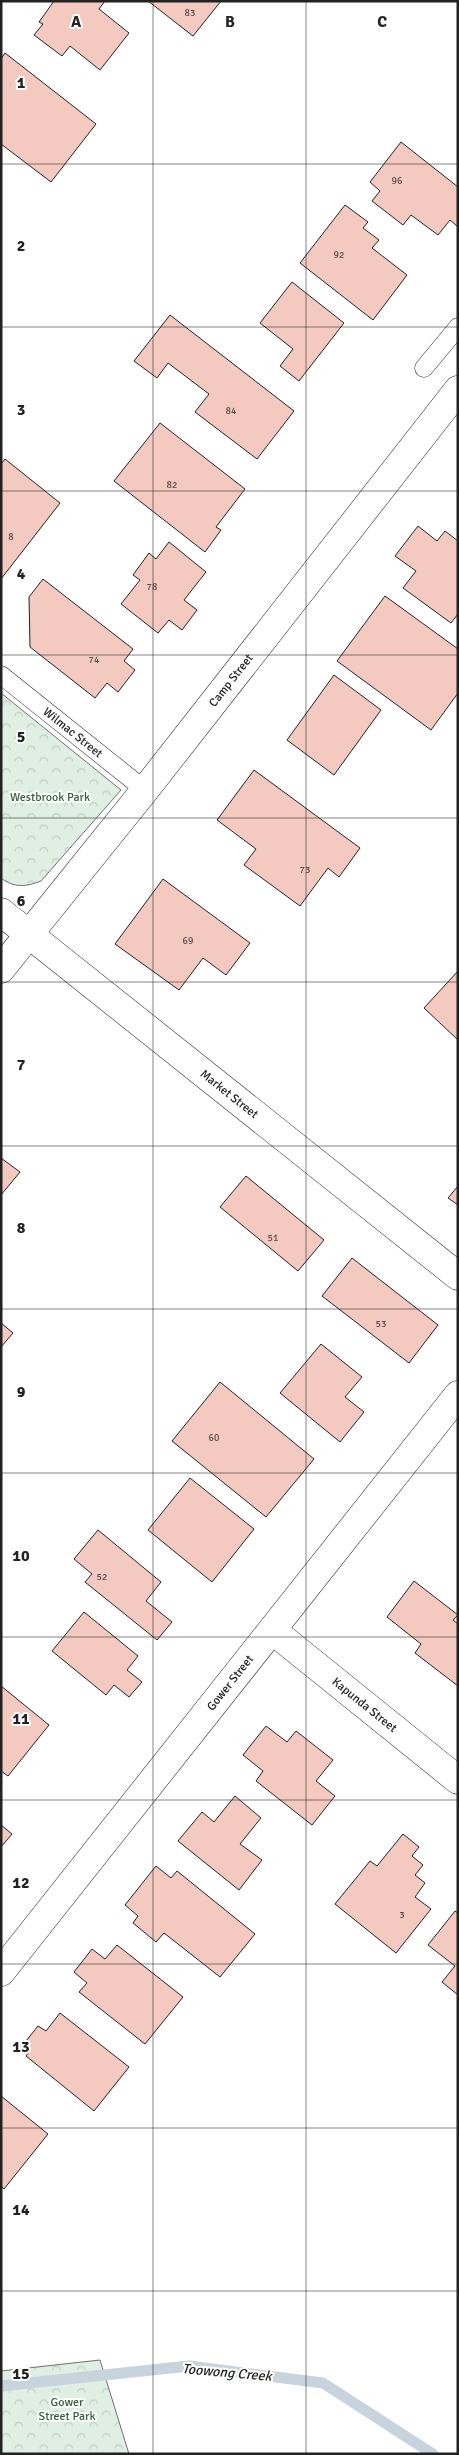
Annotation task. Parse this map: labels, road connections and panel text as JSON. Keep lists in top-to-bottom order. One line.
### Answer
{"streets":{"street":["Camp Street","Market Street","Gower Street","Kapunda Street"],"lane":["Wilmac Street"]},"crossings":[["Camp Street","Wilmac Street"],["Camp Street","Market Street"],["Gower Street","Kapunda Street"]],"water":["Toowong Creek"],"parks":["Westbrook Park","Gower Street Park"],"house_numbers":["83","96","92","84","82","8","78","74","73","69","51","53","60","52","3"],"grid":{"columns":["A","B","C"],"rows":["1","2","3","4","5","6","7","8","9","10","11","12","13","14","15"]}}
